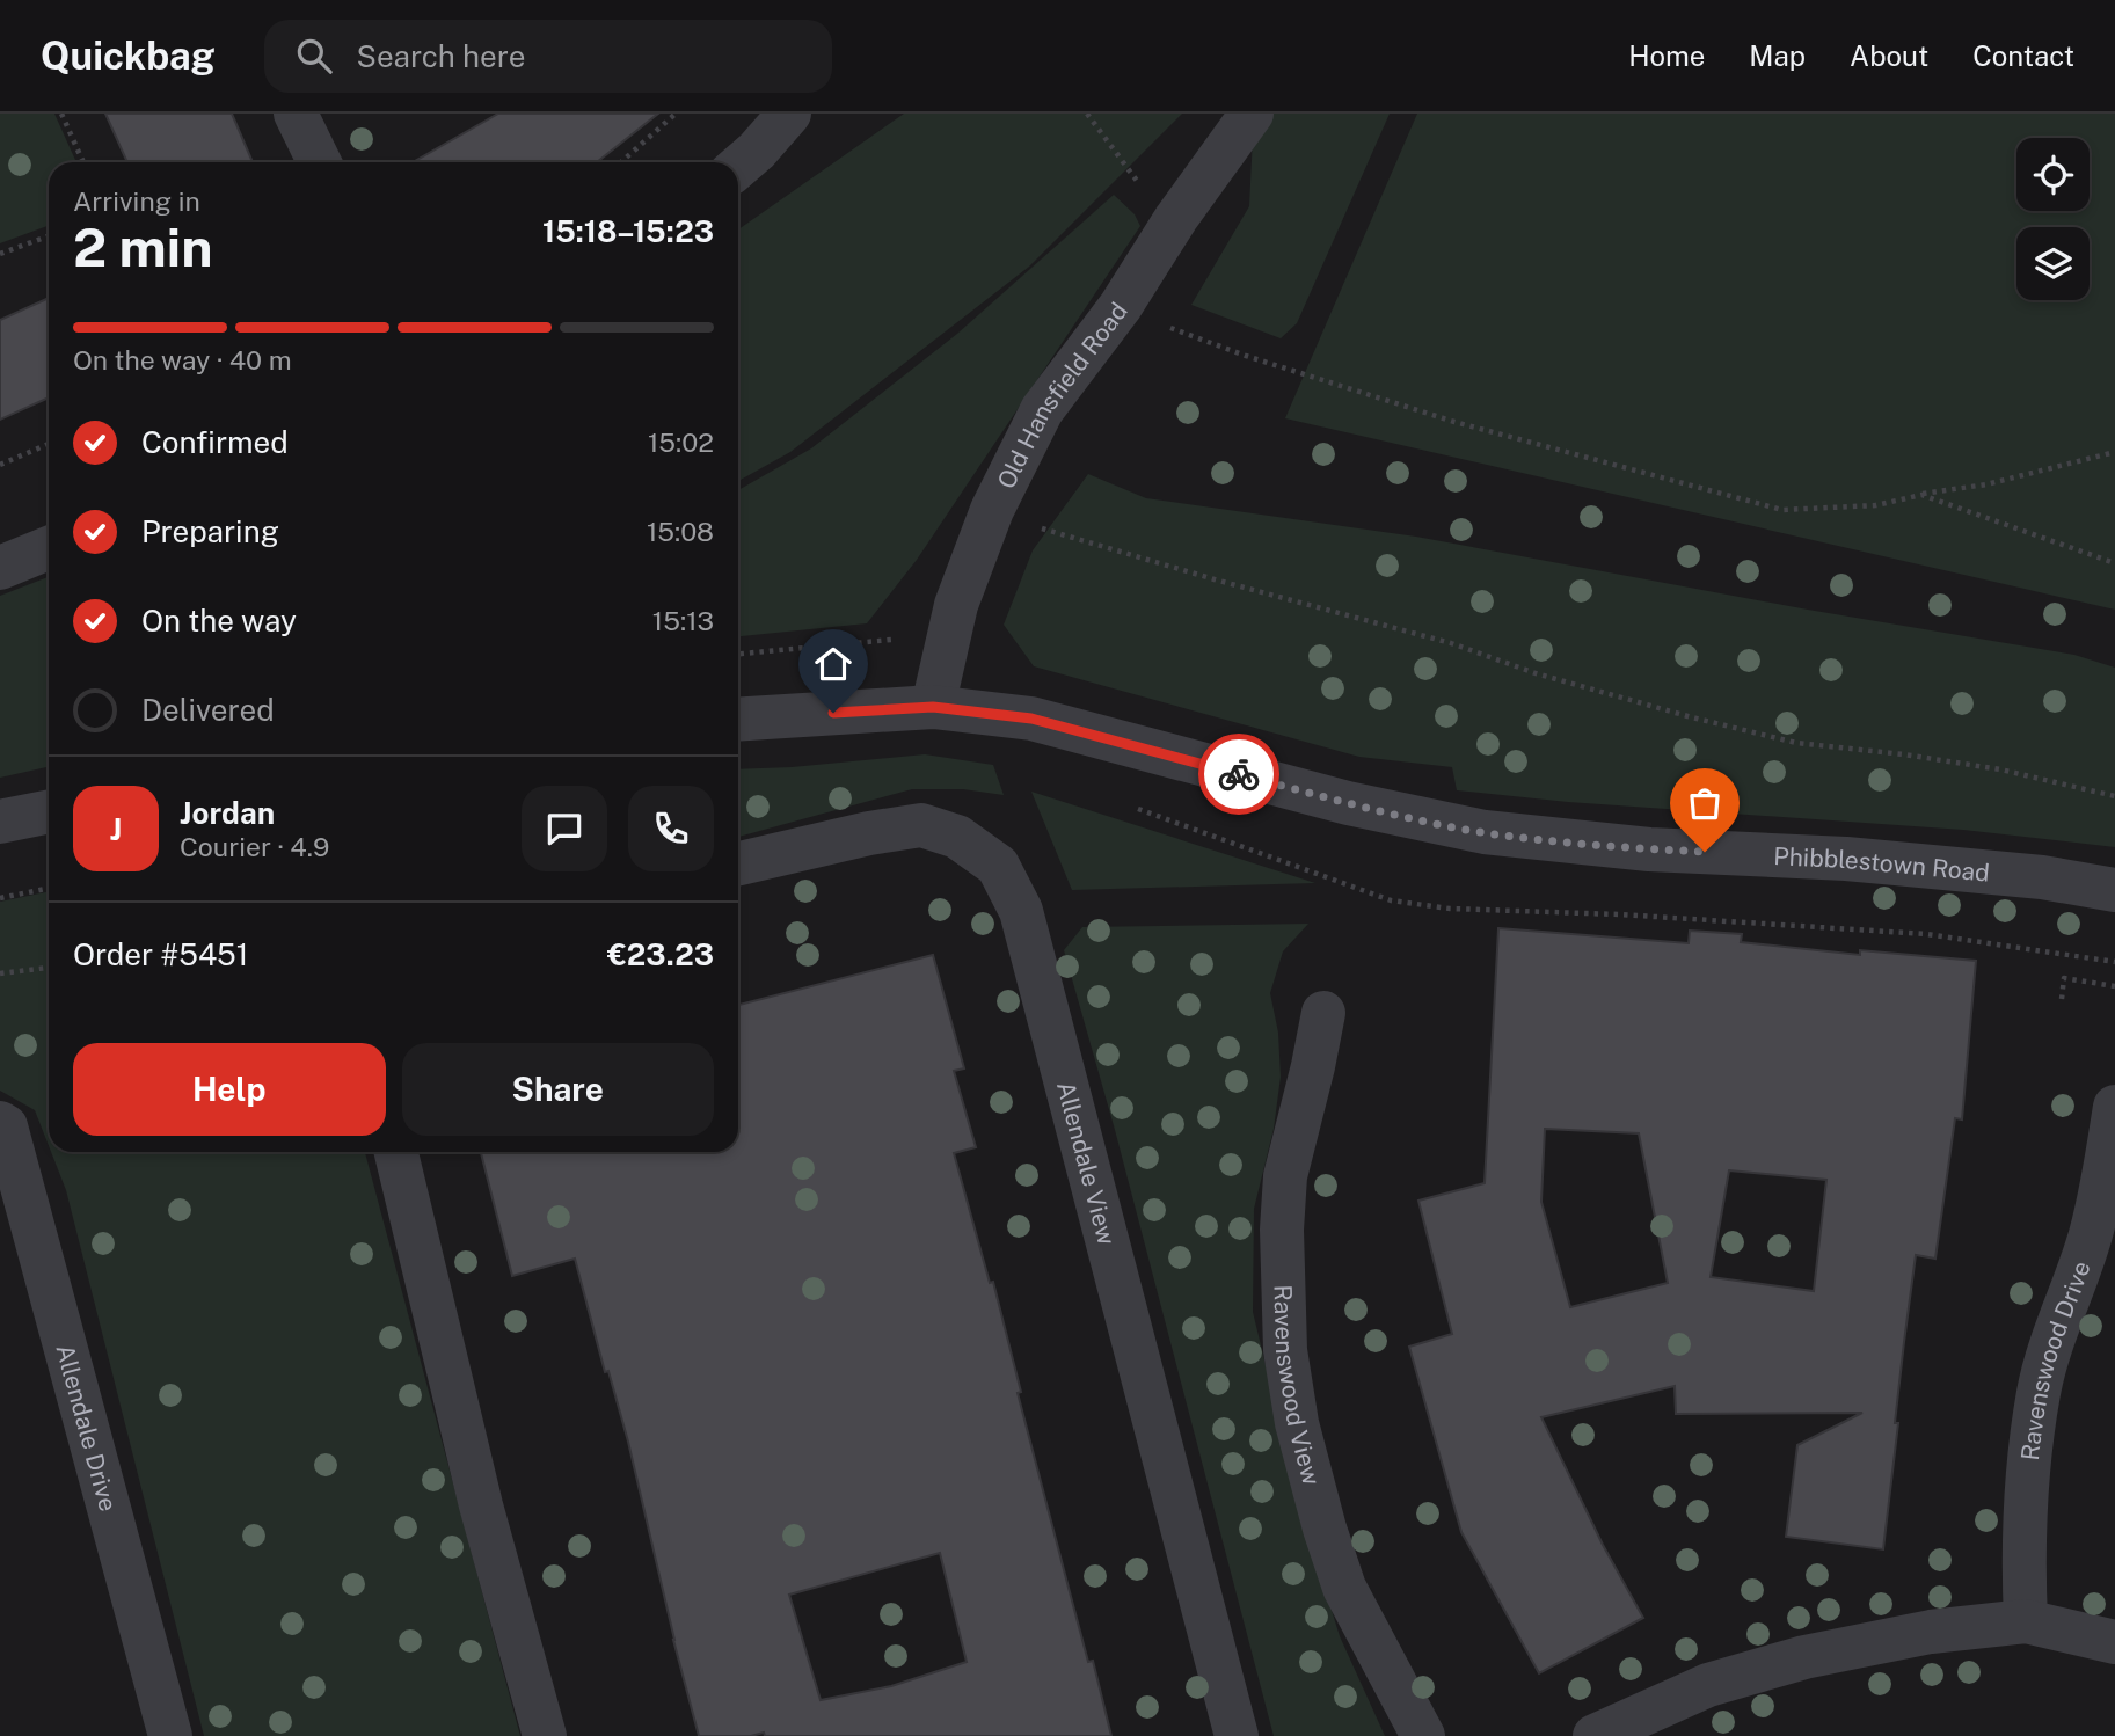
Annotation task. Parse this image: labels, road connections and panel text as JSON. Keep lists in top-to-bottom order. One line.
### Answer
{"streets":{"street":["Old Hansfield Road","Phibblestown Road","Allendale View","Ravenswood Drive","Ravenswood View","Allendale Drive"]},"crossings":[["Old Hansfield Road","Phibblestown Road"]],"page":{"header":"Quickbag","search":"Search here","nav":["Home","Map","About","Contact"],"heading":["2 min","Arriving in","15:18–15:23"],"panel":["Jordan","Courier · 4.9","Order #5451","€23.23"],"bar":"On the way · 40 m","list":[["Confirmed","15:02"],["Preparing","15:08"],["On the way","15:13"],"Delivered"],"round":"J","buttons":["Help","Share"]}}
